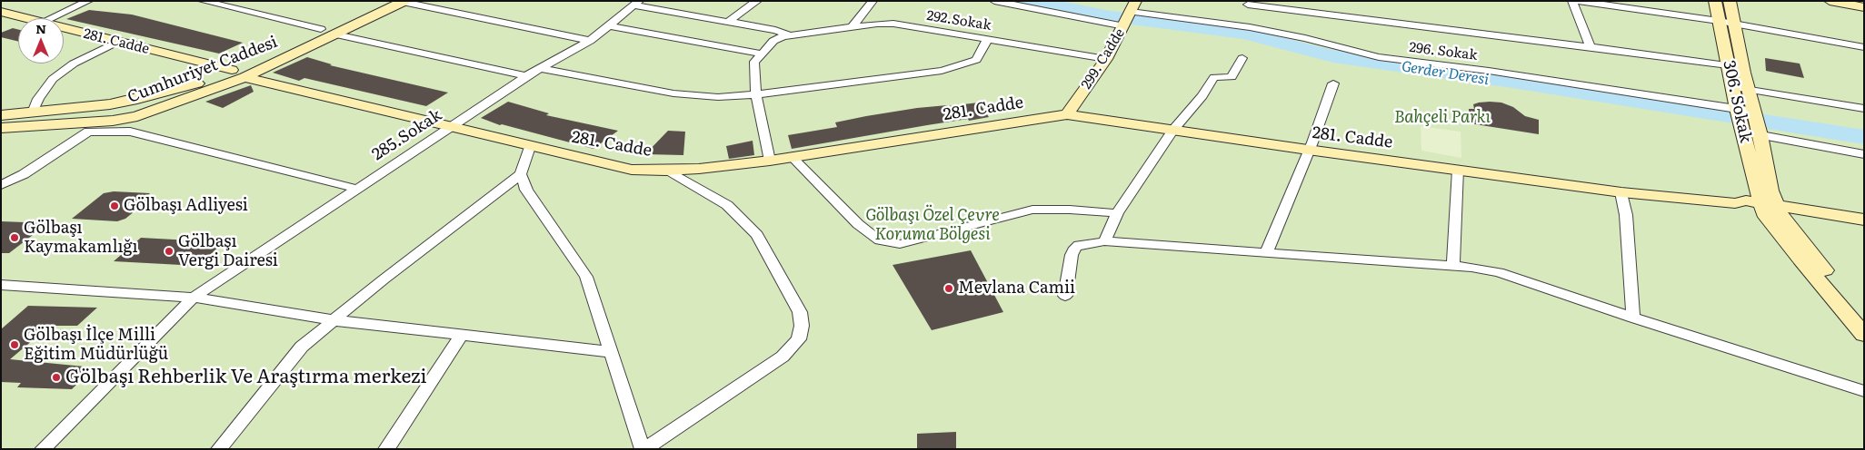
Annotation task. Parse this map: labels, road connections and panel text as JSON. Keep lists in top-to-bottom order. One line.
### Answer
{"streets":{"street":["292.Sokak","281. Cadde","296. Sokak","299. Cadde","Cumhuriyet Caddesi","306. Sokak","285.Sokak"]},"crossings":[["292.Sokak","299. Cadde"],["281. Cadde","299. Cadde"],["281. Cadde","Cumhuriyet Caddesi"],["281. Cadde","306. Sokak"],["281. Cadde","285.Sokak"],["296. Sokak","299. Cadde"],["296. Sokak","306. Sokak"]],"water":["Gerder Deresi"],"parks":["Bahçeli Parkı","Gölbaşı Özel Çevre Koruma Bölgesi"],"places":["Gölbaşı Adliyesi","Gölbaşı Kaymakamlığı","Gölbaşı Vergi Dairesi","Mevlana Camii","Gölbaşı İlçe Milli Eğitim Müdürlüğü","Gölbaşı Rehberlik Ve Araştırma merkezi"],"north":"top"}
